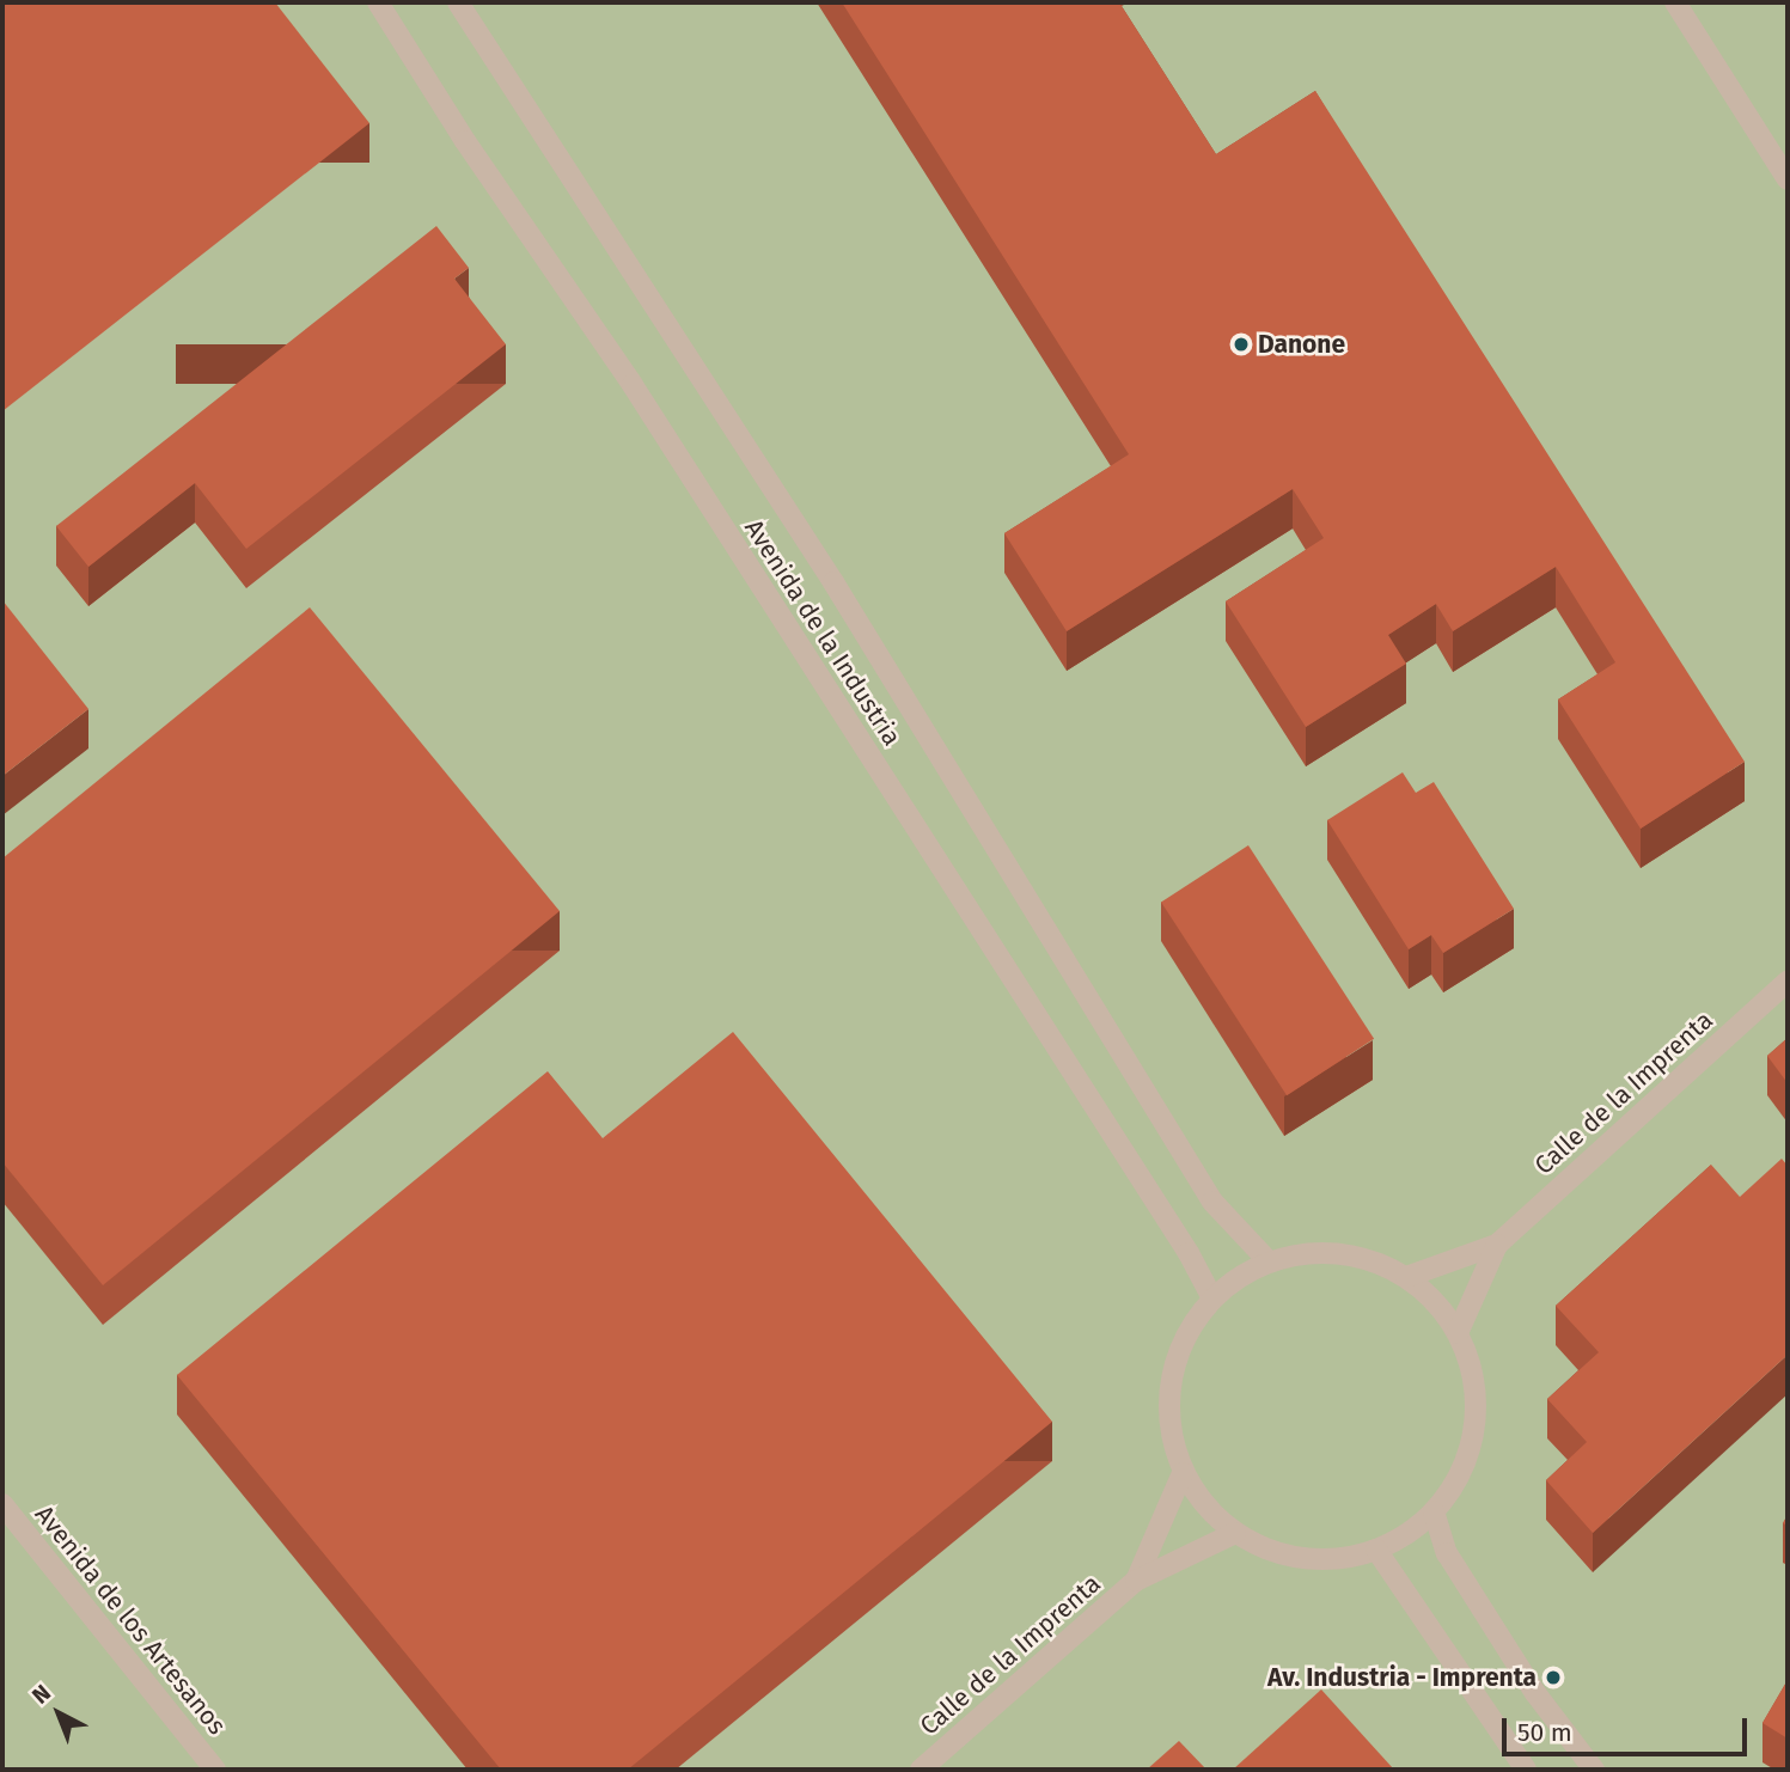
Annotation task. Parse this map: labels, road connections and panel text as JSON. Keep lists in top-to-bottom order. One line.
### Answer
{"streets":{"street":["Avenida de la Industria","Calle de la Imprenta","Avenida de los Artesanos"]},"places":["Danone","Av. Industria - Imprenta"],"scale_bar":"50 m","north":"top left"}
